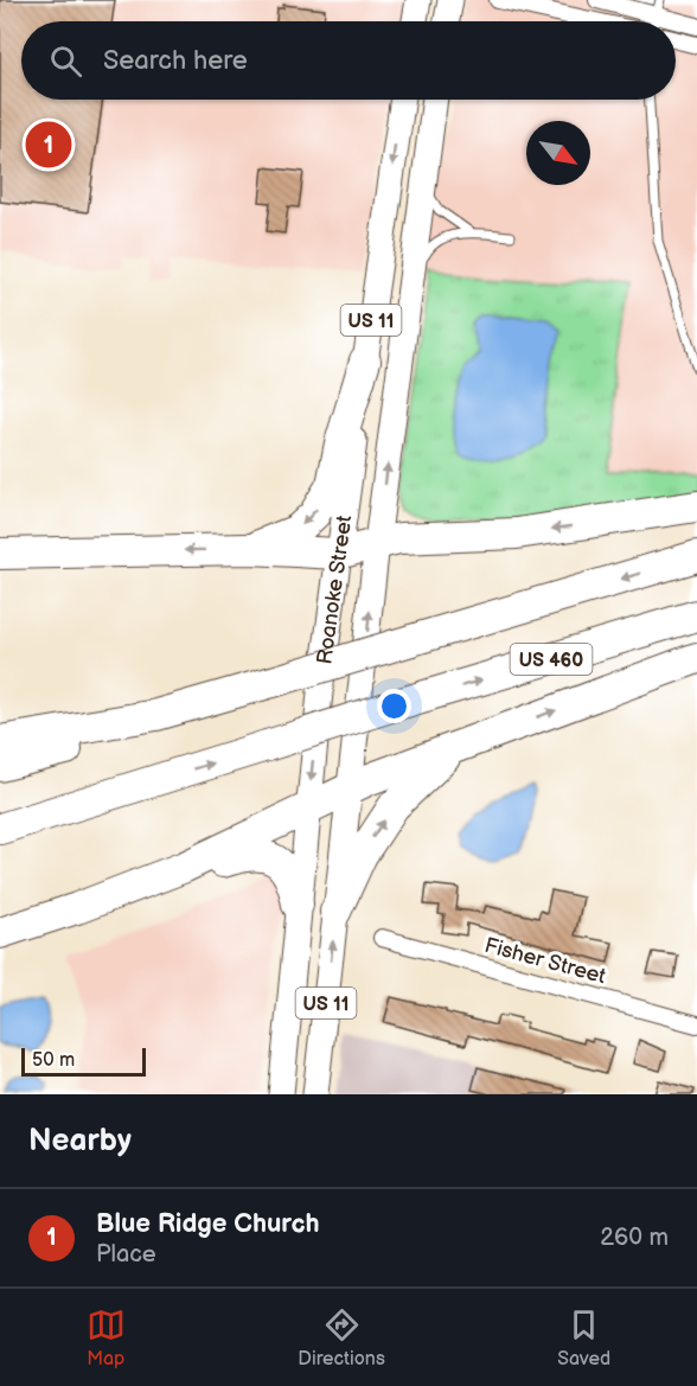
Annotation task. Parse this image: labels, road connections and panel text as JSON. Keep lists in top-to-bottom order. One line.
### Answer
{"streets":{"highway":["US 460"],"main road":["US 11","Roanoke Street"],"street":["Fisher Street"]},"scale_bar":"50 m","north":"bottom right","page":{"search":"Search here","pins":"1","scale":"50 m","heading":"Nearby","list":[{"mark":"1","name":"Blue Ridge Church","note":"Place","value":"260 m"}],"nav":["Map","Directions","Saved"]}}
